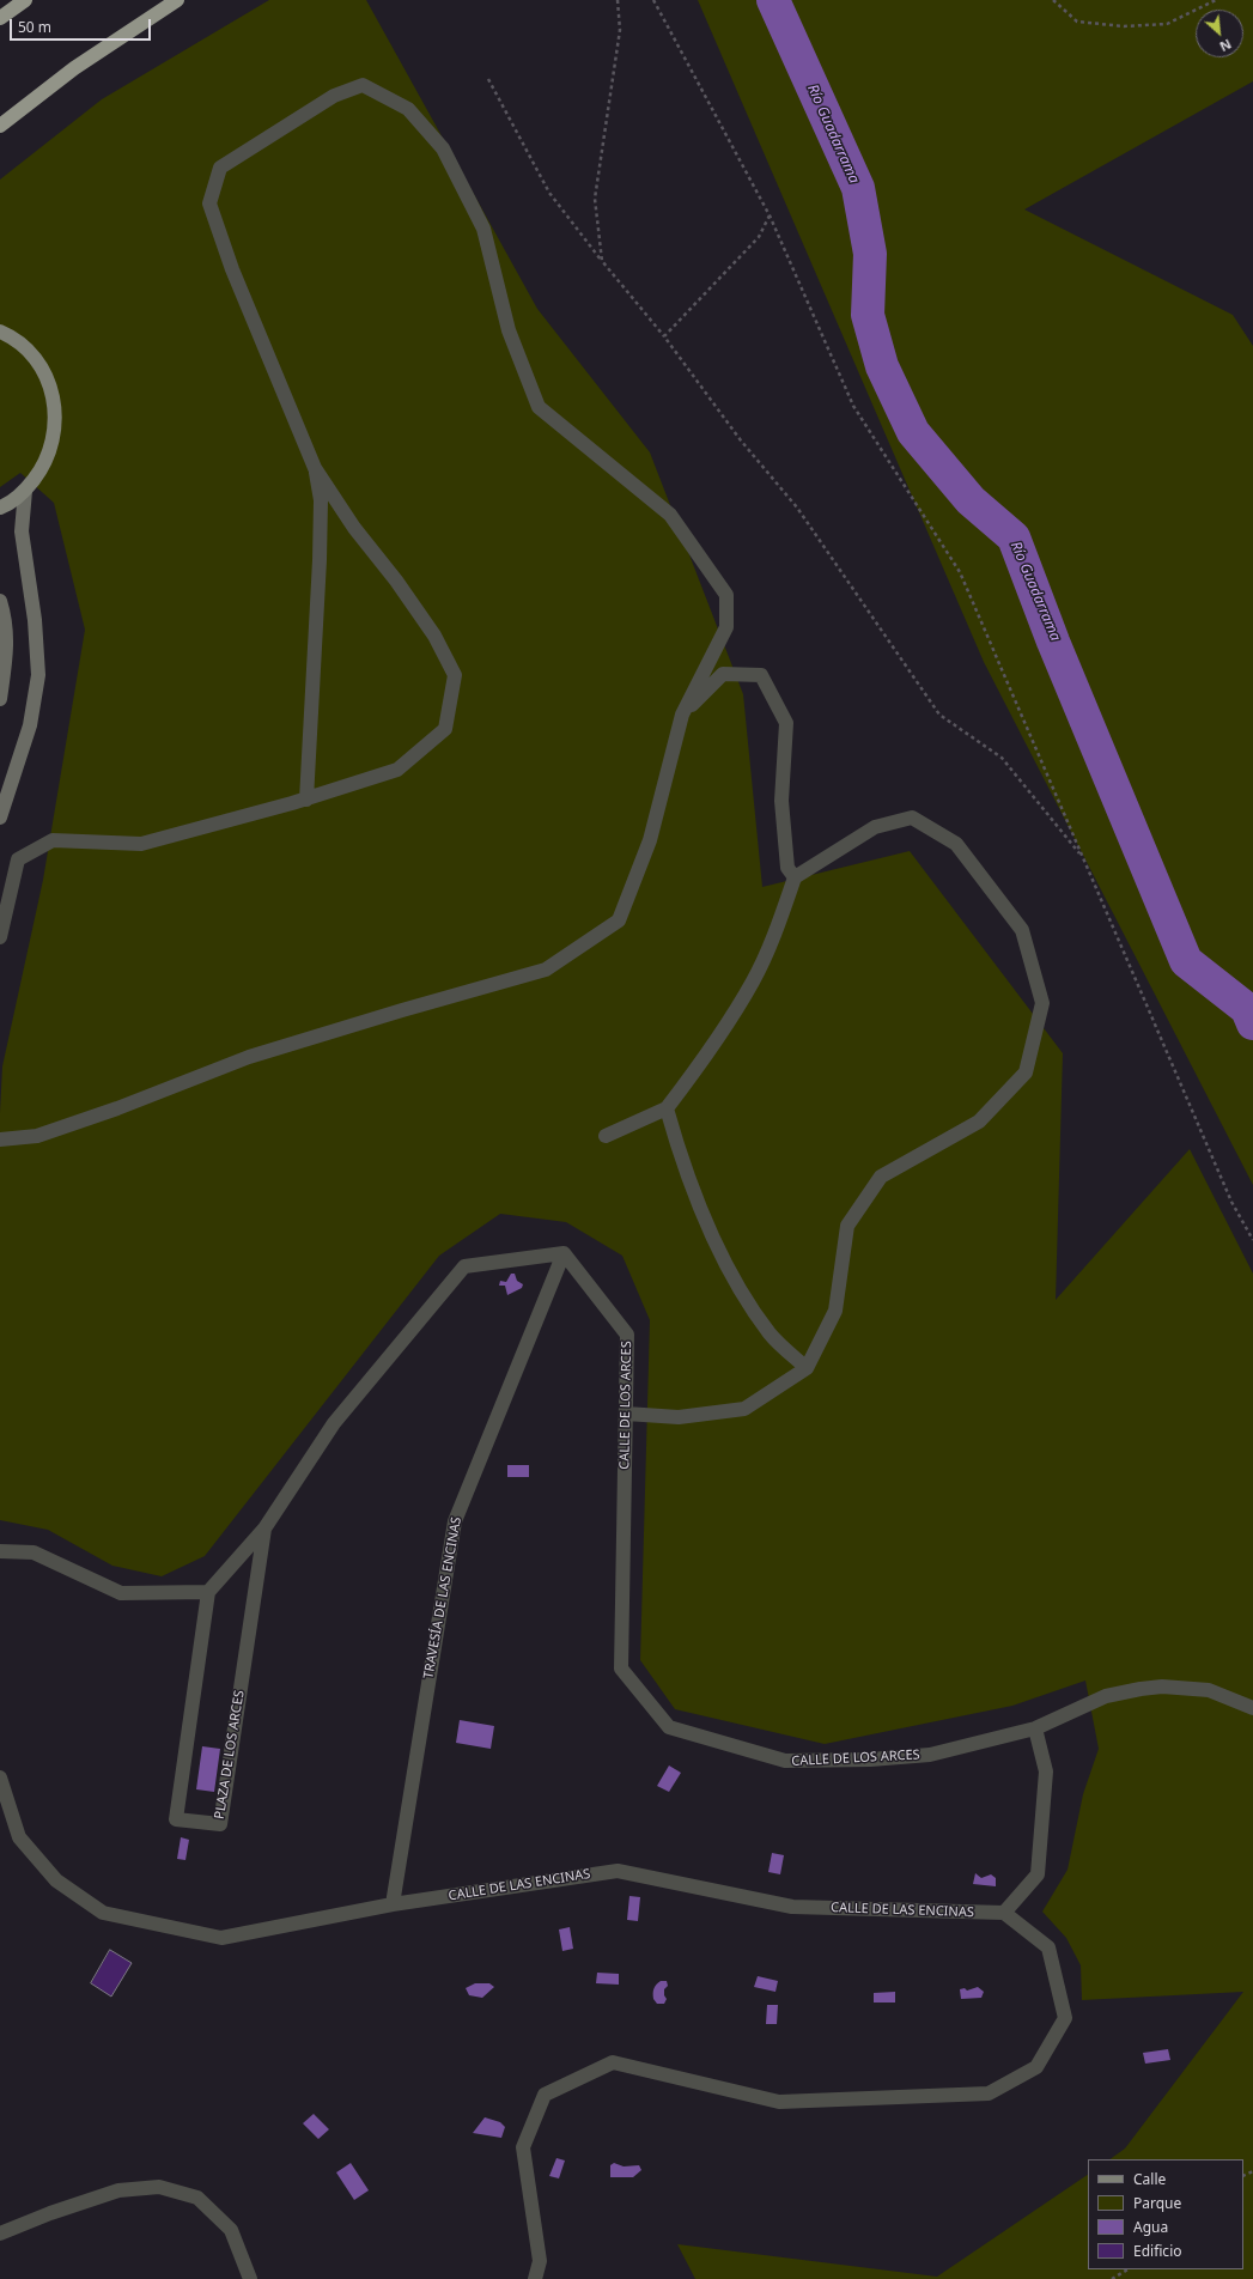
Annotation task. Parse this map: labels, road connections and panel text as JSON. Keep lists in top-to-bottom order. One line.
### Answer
{"streets":{"street":["CALLE DE LOS ARCES","TRAVESÍA DE LAS ENCINAS","PLAZA DE LOS ARCES","CALLE DE LAS ENCINAS"]},"crossings":[["CALLE DE LOS ARCES","TRAVESÍA DE LAS ENCINAS"],["TRAVESÍA DE LAS ENCINAS","CALLE DE LAS ENCINAS"]],"water":["Río Guadarrama"],"legend":["Calle","Parque","Agua","Edificio"],"scale_bar":"50 m","north":"bottom right"}
